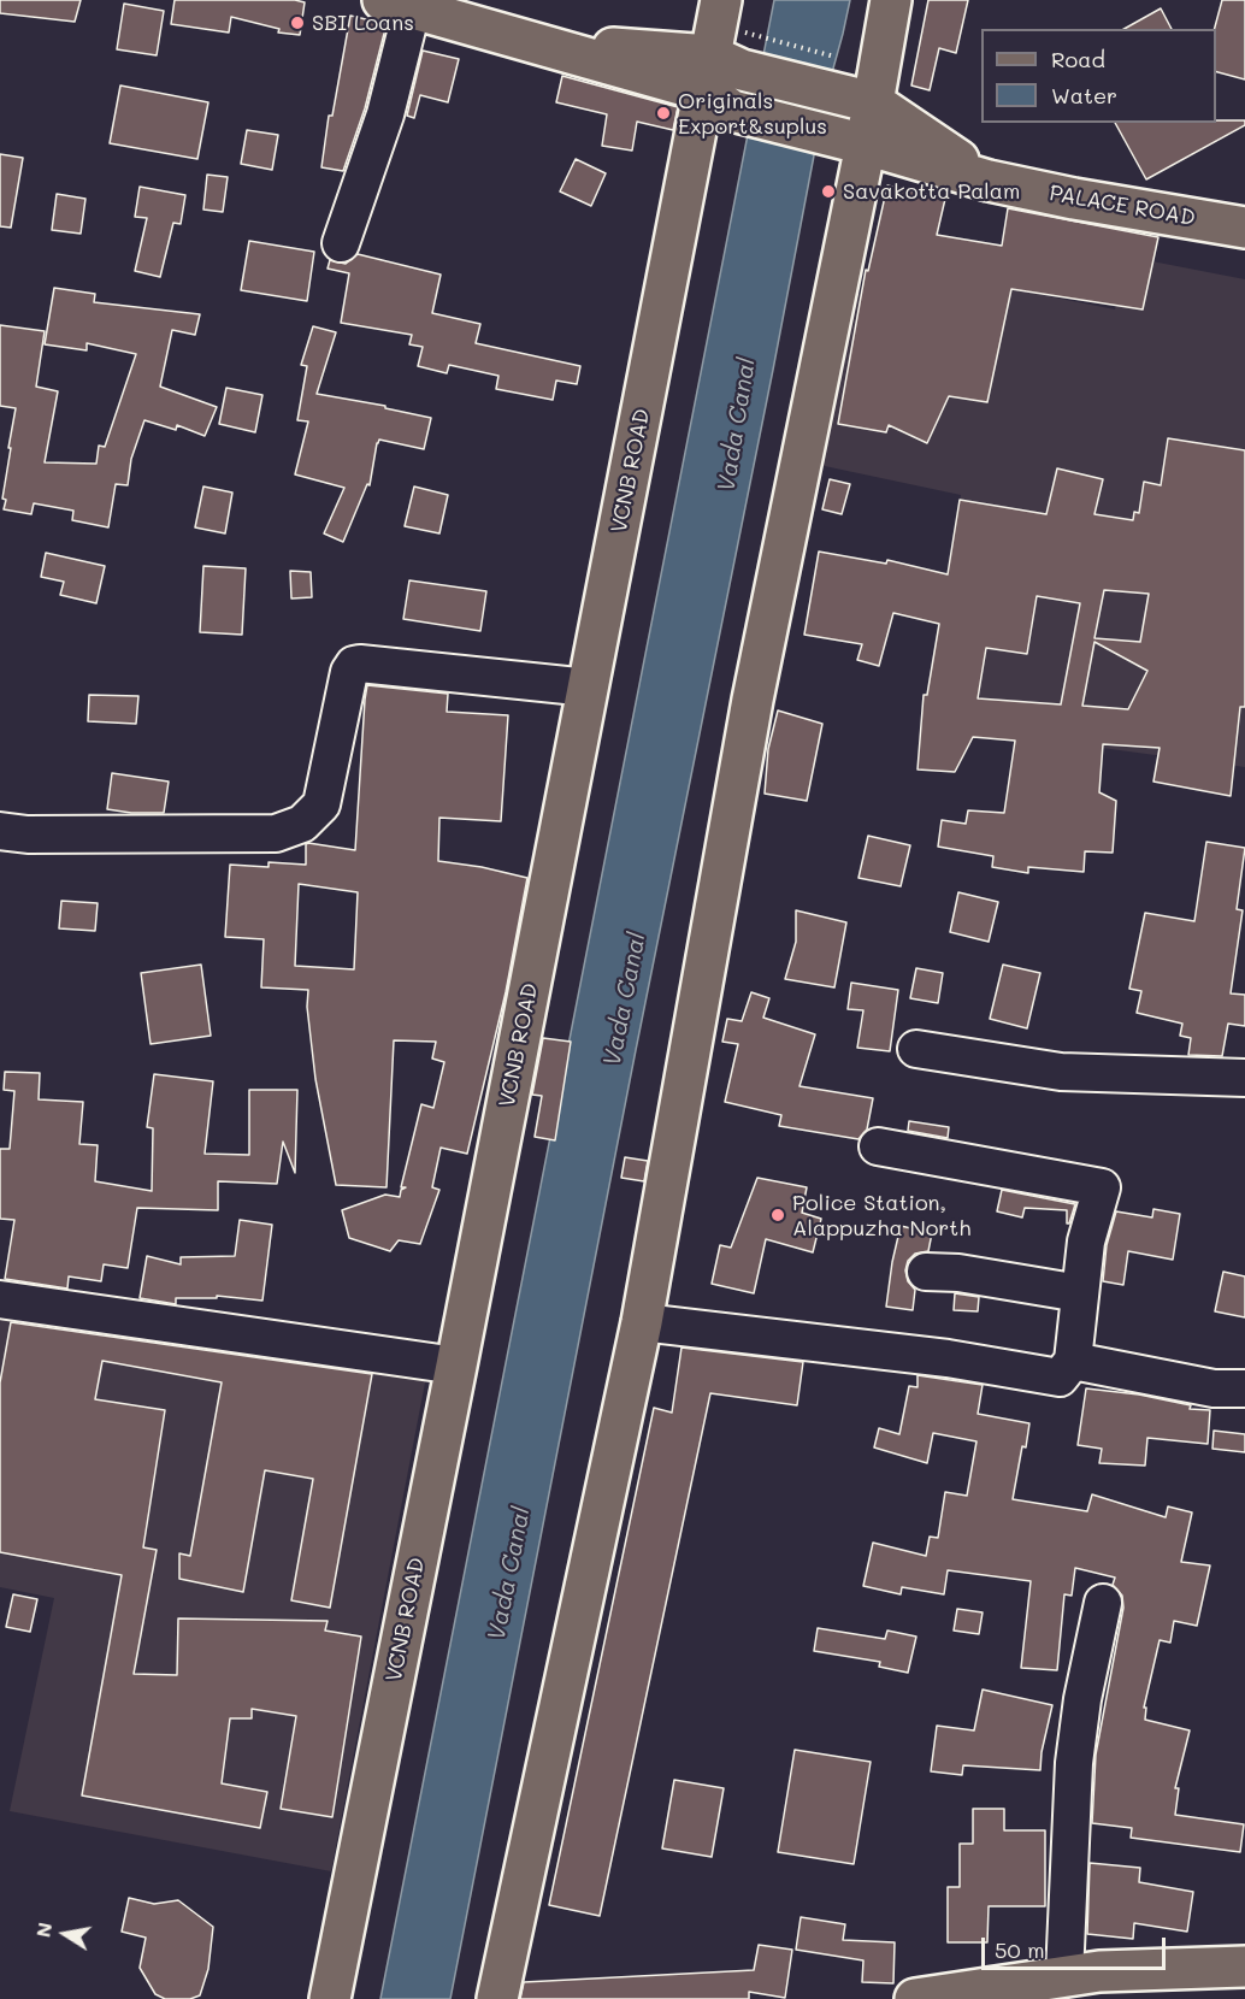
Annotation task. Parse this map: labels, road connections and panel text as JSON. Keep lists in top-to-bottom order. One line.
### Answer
{"streets":{"main road":["PALACE ROAD","VCNB ROAD"]},"crossings":[["PALACE ROAD","VCNB ROAD"]],"water":["Vada Canal"],"places":["SBI Loans","Originals Export&suplus","Savakotta Palam","Police Station, Alappuzha North"],"legend":["Road","Water"],"scale_bar":"50 m","north":"left"}
